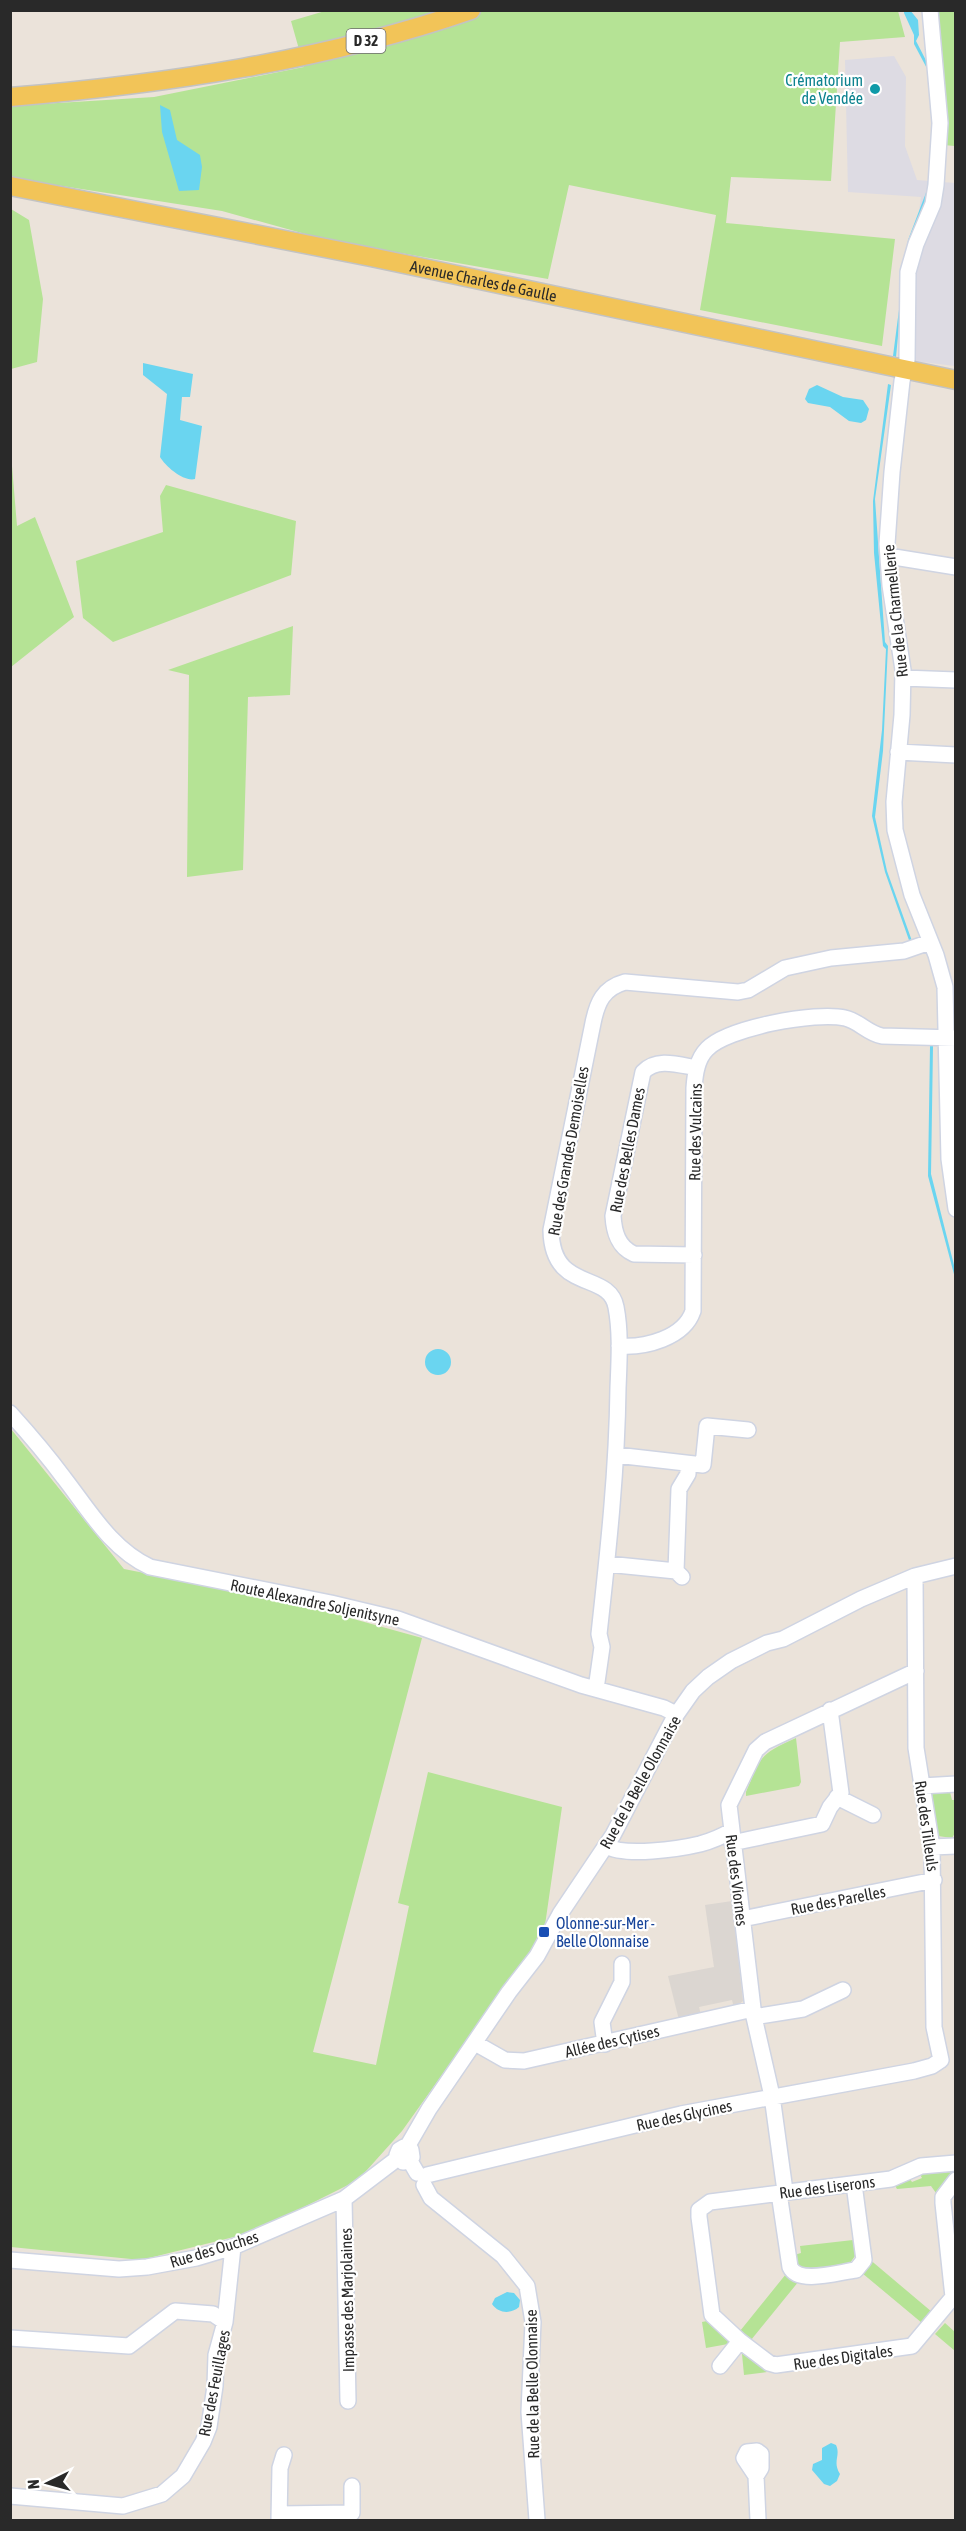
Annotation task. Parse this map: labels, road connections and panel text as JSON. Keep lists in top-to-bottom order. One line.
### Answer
{"streets":{"main road":["D 32","Avenue Charles de Gaulle"],"street":["Rue de la Charmellerie","Rue des Vulcains","Rue des Belles Dames","Rue des Grandes Demoiselles","Route Alexandre Soljenitsyne","Rue de la Belle Olonnaise","Rue des Tilleuls","Rue des Viornes","Rue des Parelles","Allée des Cytises","Rue des Glycines","Rue des Liserons","Rue des Ouches","Impasse des Marjolaines","Rue des Digitales","Rue des Feuillages"]},"crossings":[["Avenue Charles de Gaulle","Rue de la Charmellerie"],["Rue de la Charmellerie","Rue des Vulcains"],["Rue de la Charmellerie","Rue des Grandes Demoiselles"],["Rue des Vulcains","Rue des Belles Dames"],["Rue des Vulcains","Rue des Grandes Demoiselles"],["Rue des Grandes Demoiselles","Route Alexandre Soljenitsyne"],["Route Alexandre Soljenitsyne","Rue de la Belle Olonnaise"],["Rue de la Belle Olonnaise","Rue des Tilleuls"],["Rue de la Belle Olonnaise","Allée des Cytises"],["Rue de la Belle Olonnaise","Rue des Glycines"],["Rue de la Belle Olonnaise","Rue des Ouches"],["Rue des Tilleuls","Rue des Viornes"],["Rue des Tilleuls","Rue des Parelles"],["Rue des Tilleuls","Rue des Glycines"],["Rue des Viornes","Rue des Parelles"],["Rue des Viornes","Allée des Cytises"],["Rue des Viornes","Rue des Glycines"],["Rue des Viornes","Rue des Liserons"],["Rue des Glycines","Rue des Ouches"],["Rue des Liserons","Rue des Digitales"],["Rue des Ouches","Impasse des Marjolaines"],["Rue des Ouches","Rue des Feuillages"]],"places":{"other":["Crématorium de Vendée"],"transit":["Olonne-sur-Mer - Belle Olonnaise"]},"north":"left"}
